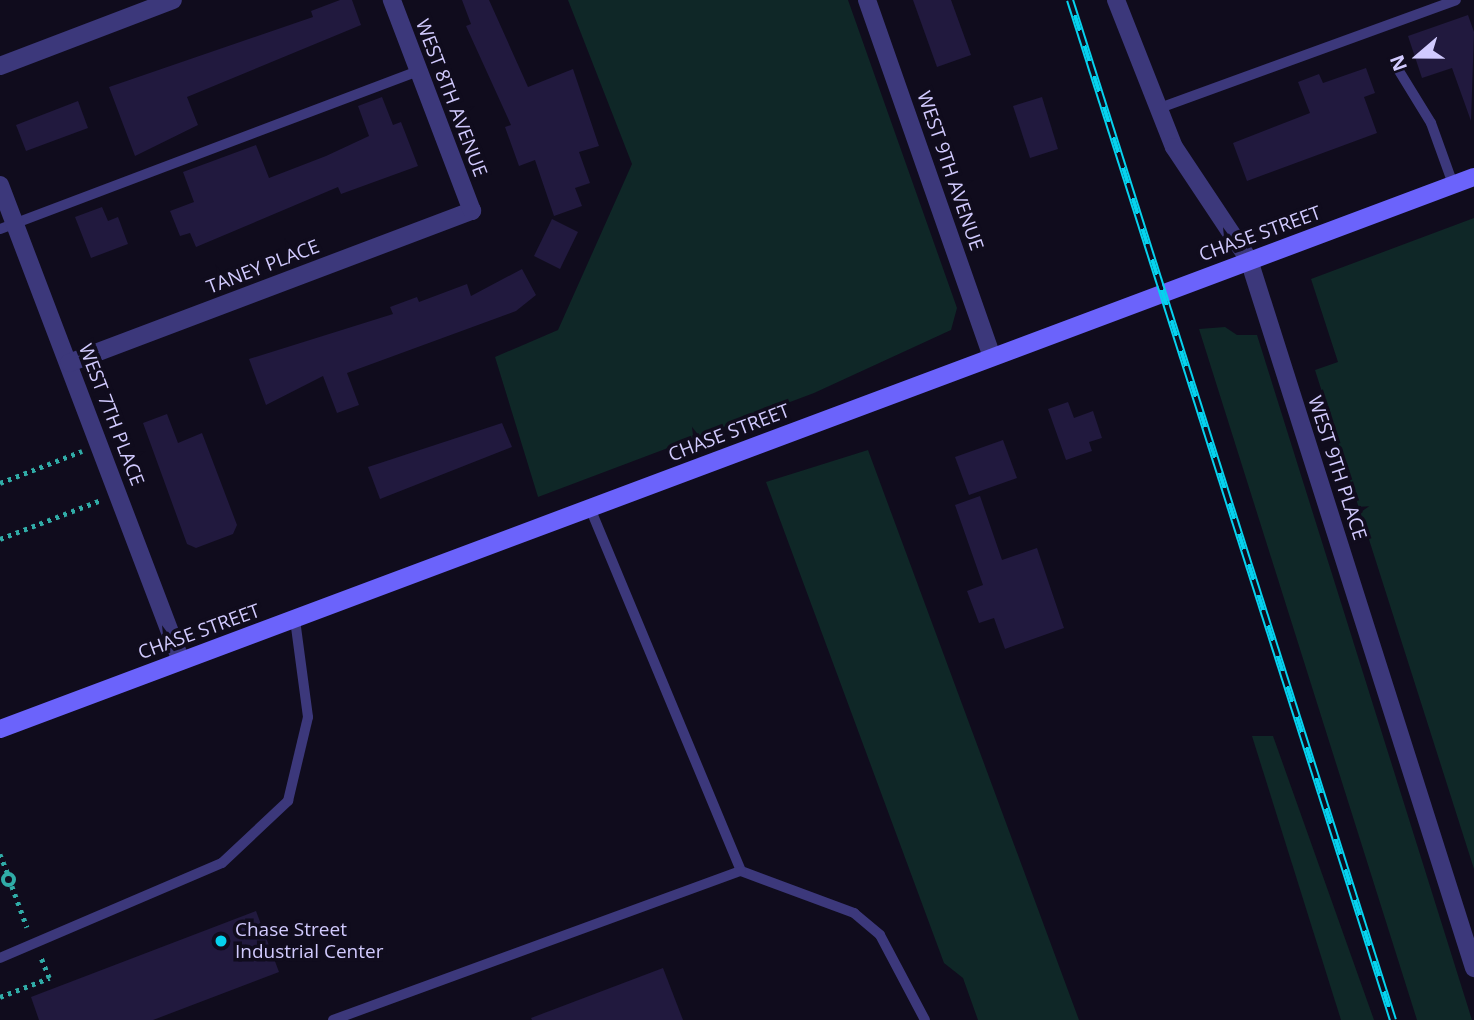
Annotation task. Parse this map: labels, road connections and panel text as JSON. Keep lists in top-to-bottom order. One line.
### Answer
{"streets":{"street":["WEST 8TH AVENUE","WEST 9TH AVENUE","CHASE STREET","TANEY PLACE","WEST 7TH PLACE","WEST 9TH PLACE"]},"crossings":[["WEST 8TH AVENUE","TANEY PLACE"],["WEST 9TH AVENUE","CHASE STREET"],["CHASE STREET","WEST 7TH PLACE"],["CHASE STREET","WEST 9TH PLACE"],["TANEY PLACE","WEST 7TH PLACE"]],"places":["Chase Street Industrial Center"],"north":"left"}
